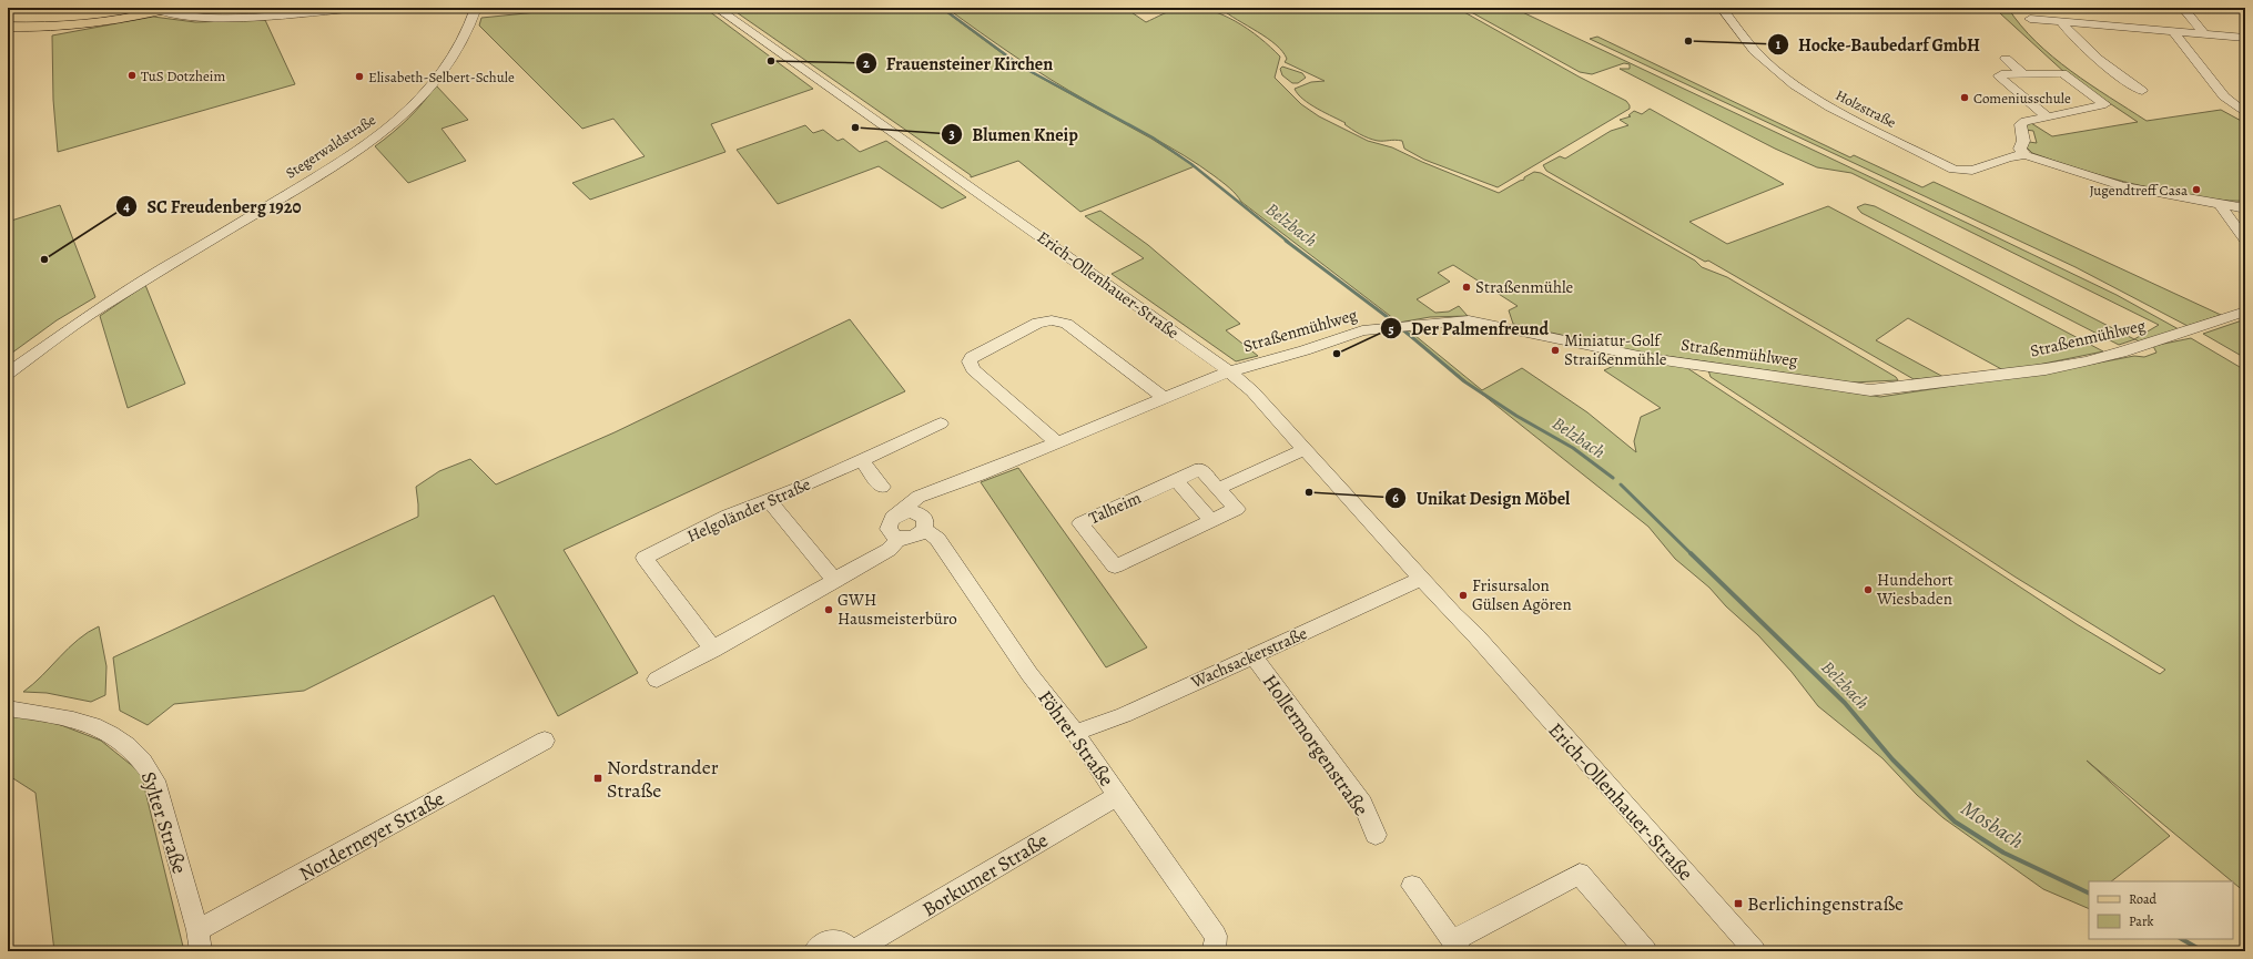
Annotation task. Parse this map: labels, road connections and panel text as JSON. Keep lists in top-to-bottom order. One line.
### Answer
{"streets":{"street":["Holzstraße","Stegerwaldstraße","Erich-Ollenhauer-Straße","Straßenmühlweg","Talheim","Helgoländer Straße","Wachsackerstraße","Föhrer Straße","Hollermorgenstraße","Sylter Straße","Norderneyer Straße","Borkumer Straße"]},"crossings":[["Erich-Ollenhauer-Straße","Straßenmühlweg"],["Erich-Ollenhauer-Straße","Wachsackerstraße"],["Wachsackerstraße","Föhrer Straße"],["Wachsackerstraße","Hollermorgenstraße"],["Föhrer Straße","Borkumer Straße"],["Sylter Straße","Norderneyer Straße"]],"water":["Belzbach","Mosbach"],"places":{"other":["Hocke-Baubedarf GmbH","Frauensteiner Kirchen","TuS Dotzheim","Elisabeth-Selbert-Schule","Comeniusschule","Blumen Kneip","Jugendtreff Casa","SC Freudenberg 1920","Straßenmühle","Miniatur-Golf Straißenmühle","Der Palmenfreund","Unikat Design Möbel","Hundehort Wiesbaden","Frisursalon Gülsen Agören","GWH Hausmeisterbüro"],"transit":["Nordstrander Straße","Berlichingenstraße"]},"legend":["Road","Park"]}
